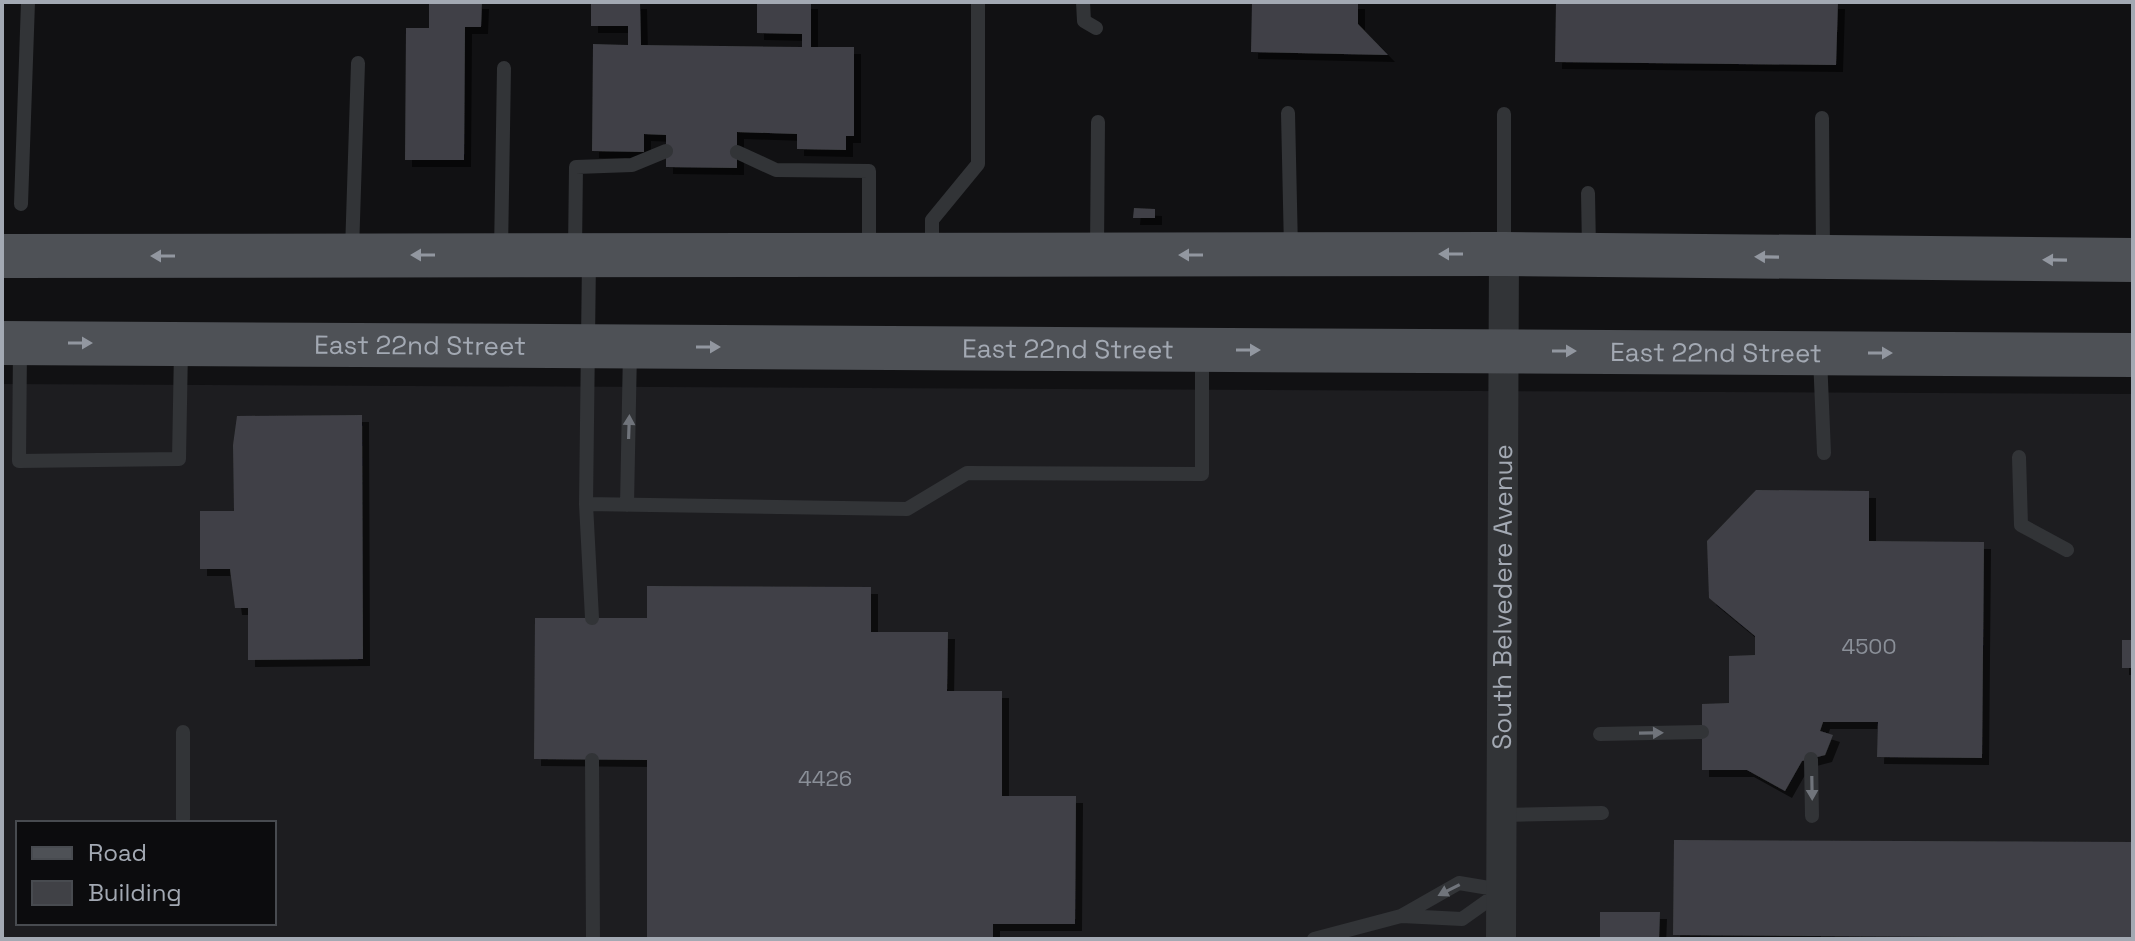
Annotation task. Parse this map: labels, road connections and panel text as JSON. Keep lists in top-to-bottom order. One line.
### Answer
{"streets":{"main road":["East 22nd Street"],"street":["South Belvedere Avenue"]},"crossings":[["East 22nd Street","South Belvedere Avenue"]],"house_numbers":["4500","4426"],"legend":["Road","Building"]}
